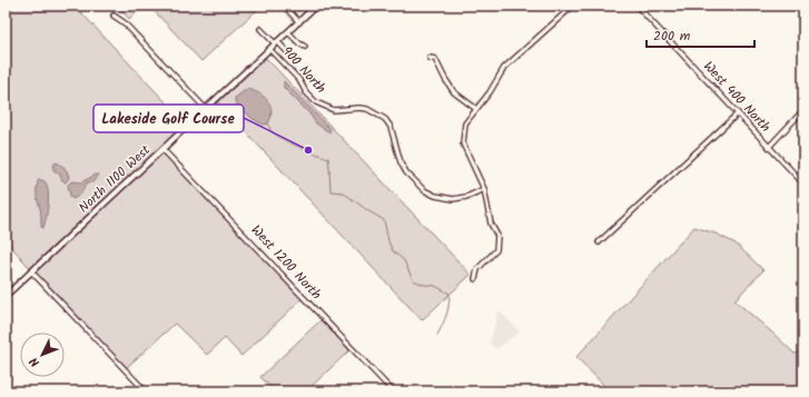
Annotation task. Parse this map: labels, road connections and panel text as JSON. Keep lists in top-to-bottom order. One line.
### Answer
{"streets":{"street":["900 North","West 400 North","North 1100 West","West 1200 North"]},"crossings":[["900 North","North 1100 West"],["North 1100 West","West 1200 North"]],"places":["Lakeside Golf Course"],"scale_bar":"200 m","north":"bottom left"}
